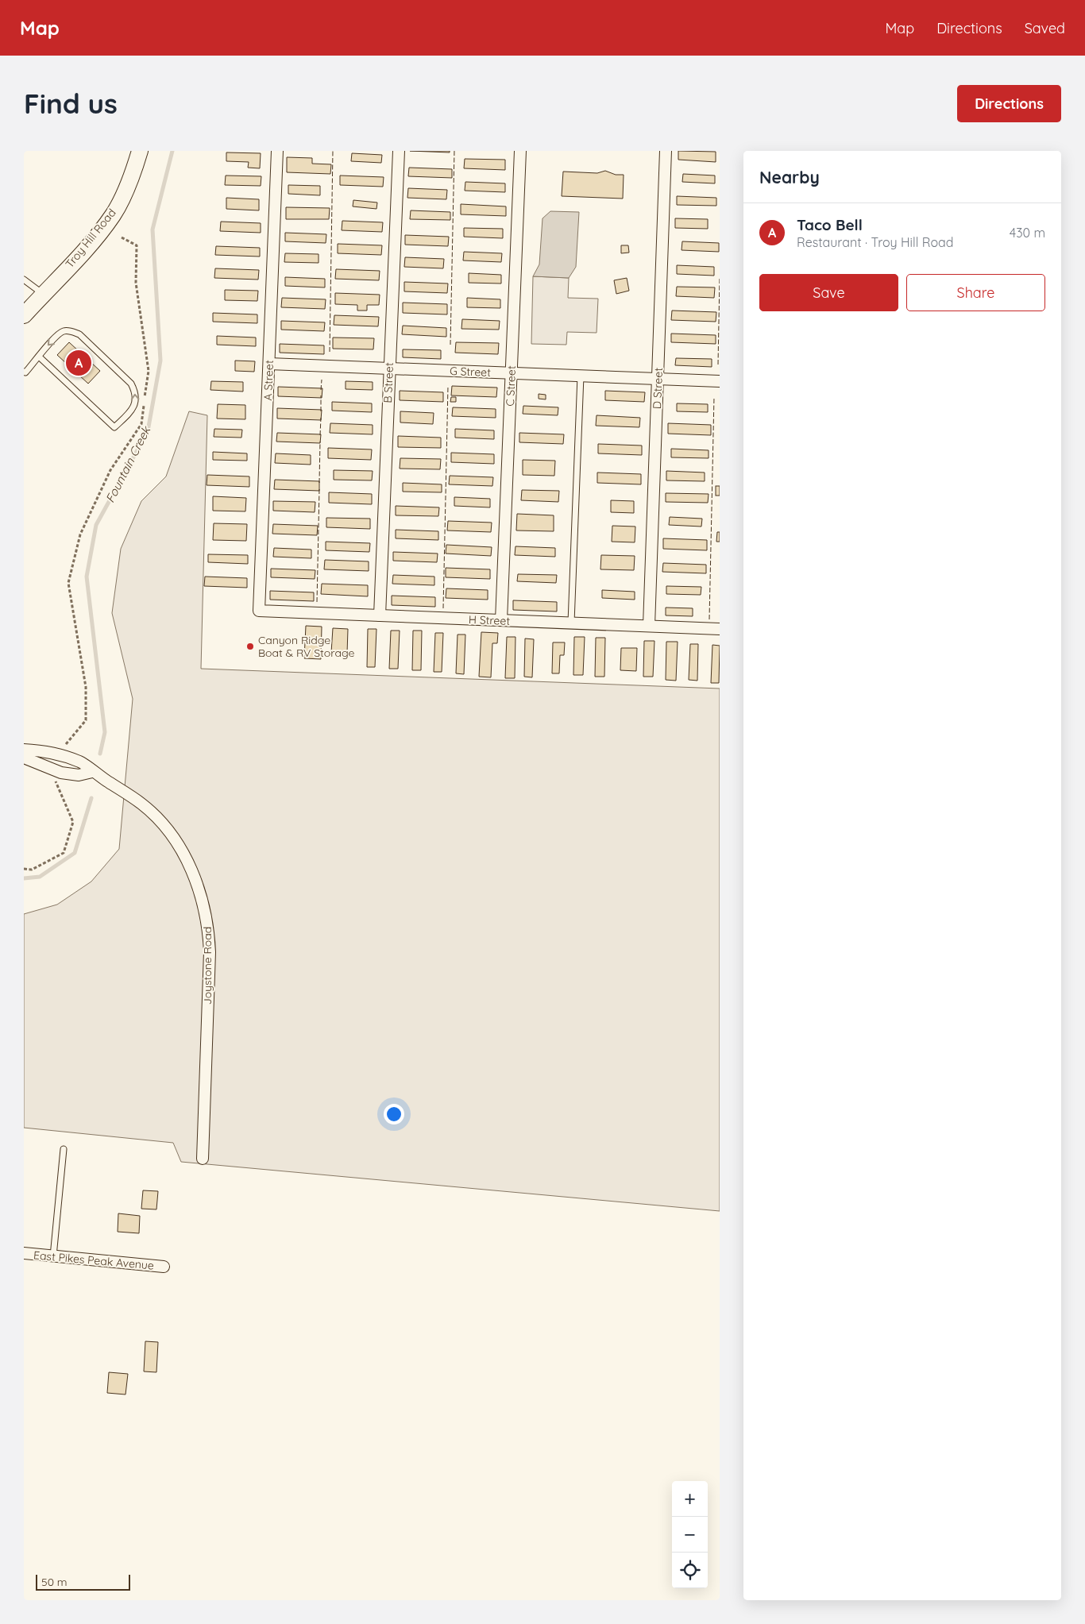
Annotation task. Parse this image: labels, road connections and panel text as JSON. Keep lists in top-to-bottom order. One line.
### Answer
{"streets":{"main road":["Troy Hill Road"],"street":["G Street","A Street","B Street","C Street","D Street","H Street","Joystone Road","East Pikes Peak Avenue"]},"crossings":[["G Street","A Street"],["G Street","B Street"],["G Street","C Street"],["G Street","D Street"],["A Street","H Street"],["B Street","H Street"],["C Street","H Street"],["D Street","H Street"]],"water":["Fountain Creek"],"places":["Canyon Ridge Boat & RV Storage"],"scale_bar":"50 m","page":{"header":"Map","nav":["Map","Directions","Saved"],"buttons":["Directions",["Save","Share"]],"title":"Find us","heading":"Nearby","list":[{"mark":"A","name":"Taco Bell","note":"Restaurant · Troy Hill Road","value":"430 m"}],"pins":"A","map_buttons":["+","−"],"scale":"50 m"}}
